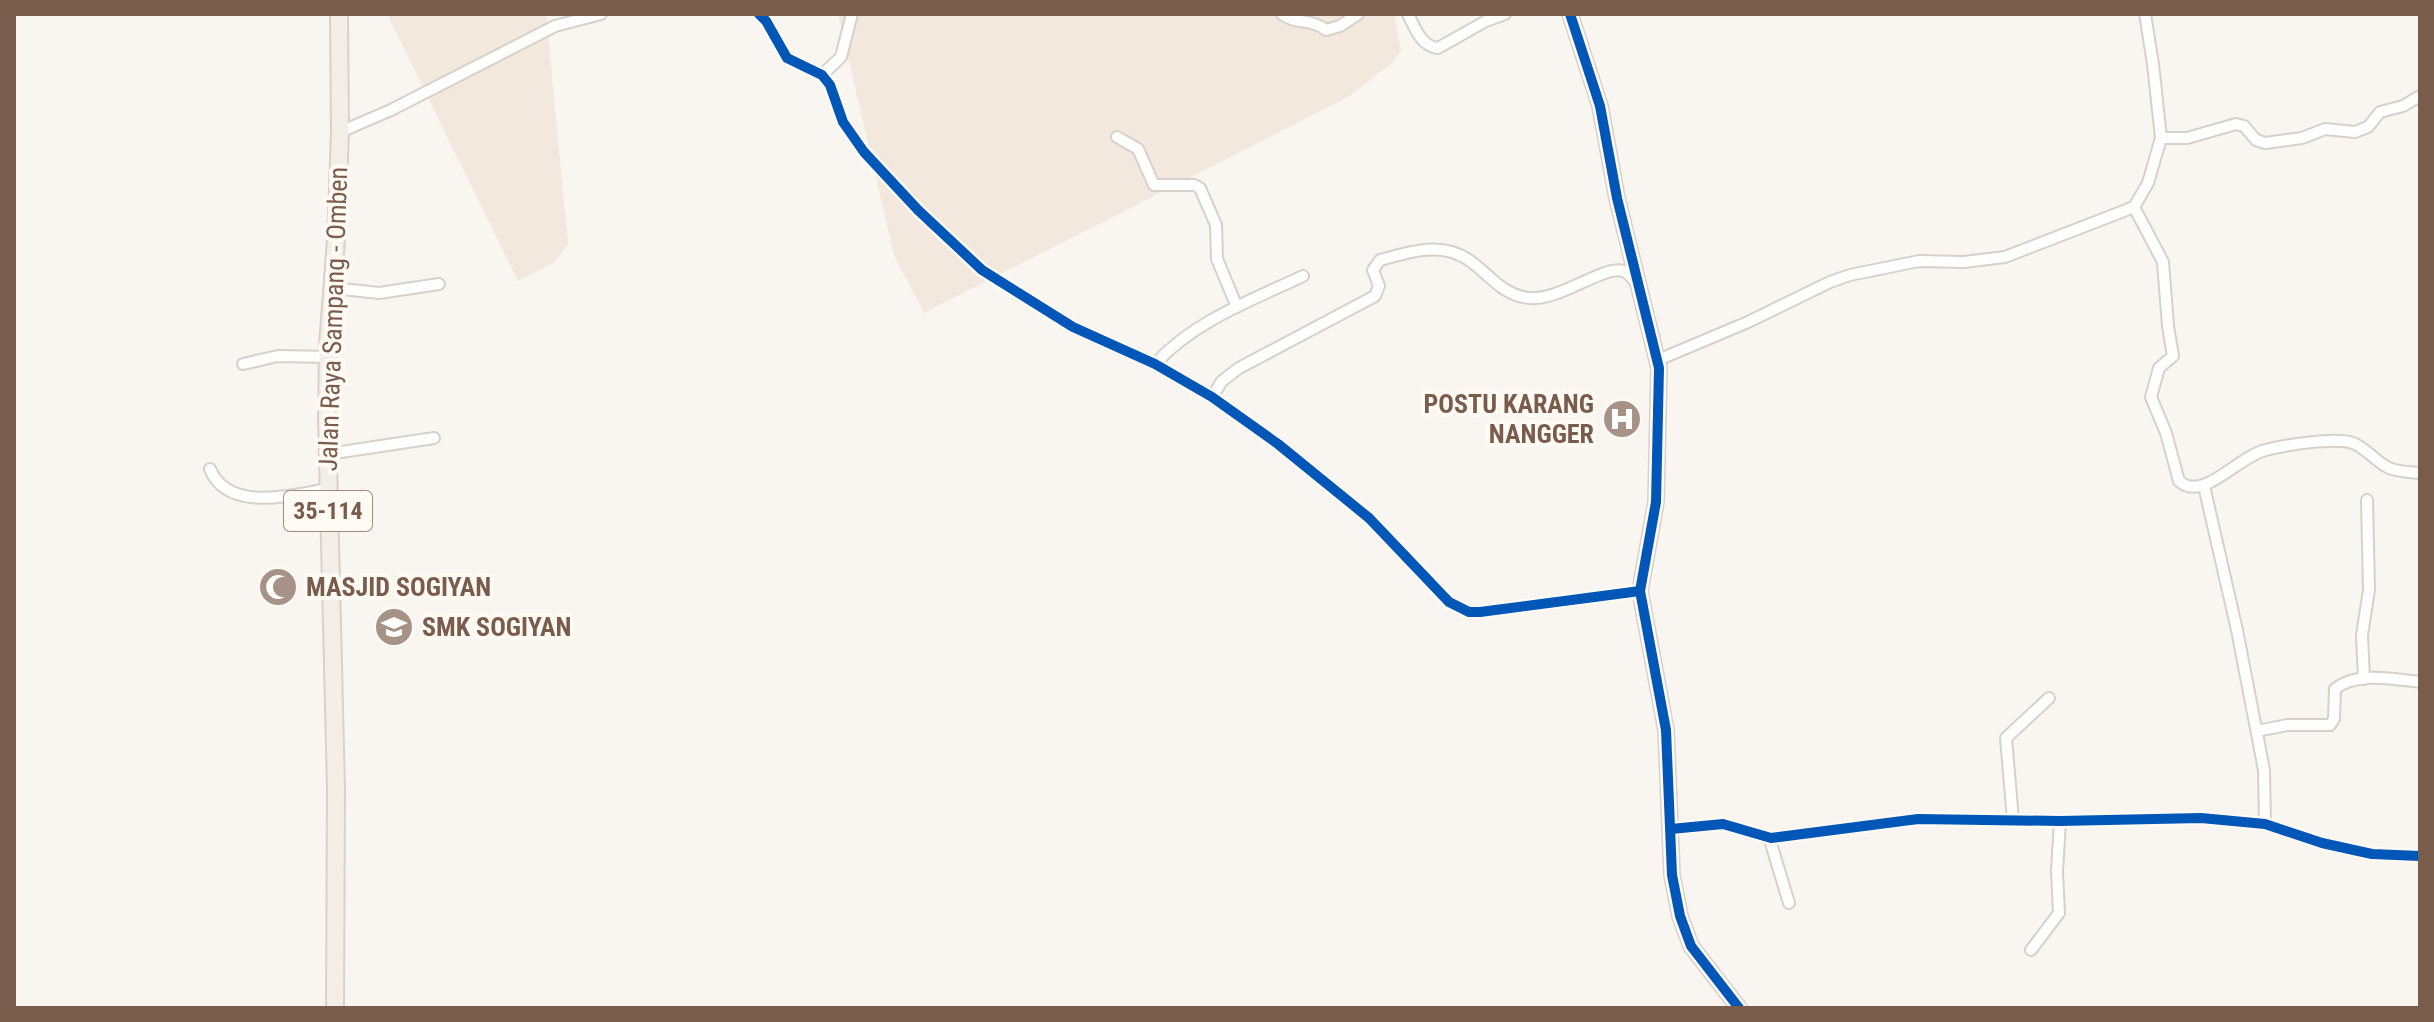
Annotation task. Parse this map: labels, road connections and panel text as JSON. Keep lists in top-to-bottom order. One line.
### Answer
{"streets":{"main road":["Jalan Raya Sampang - Omben","35-114"]},"places":{"hospital":["POSTU KARANG NANGGER"],"mosque":["MASJID SOGIYAN"],"school or university":["SMK SOGIYAN"]}}
